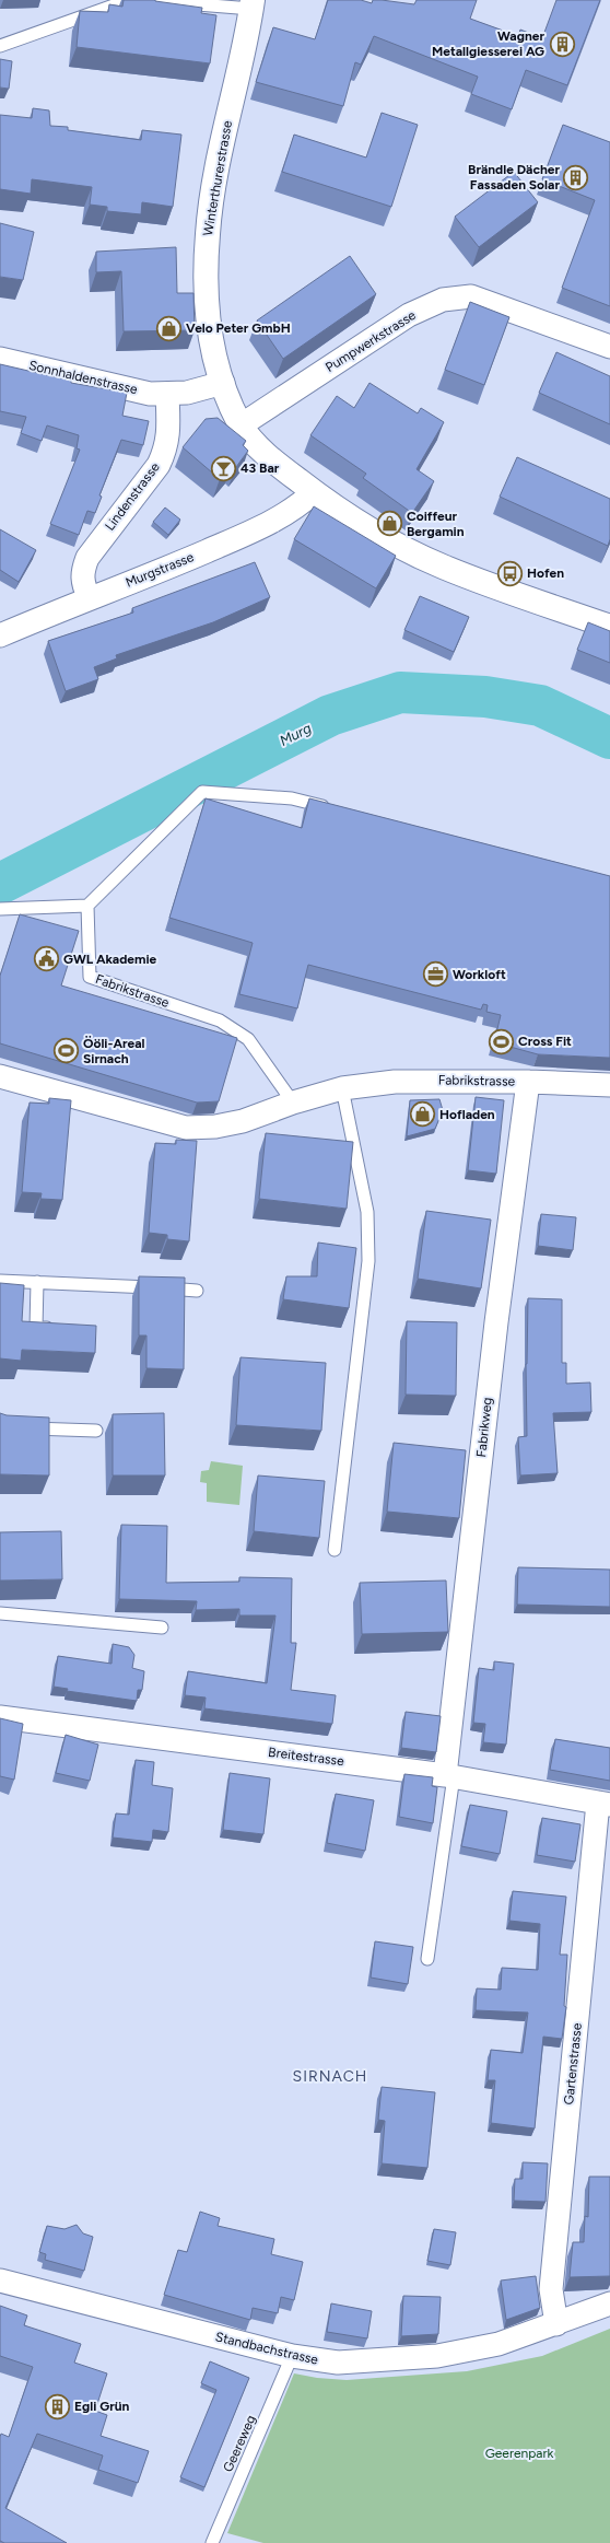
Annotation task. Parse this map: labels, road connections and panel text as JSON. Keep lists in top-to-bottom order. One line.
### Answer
{"streets":{"street":["Winterthurerstrasse","Pumpwerkstrasse","Sonnhaldenstrasse","Lindenstrasse","Murgstrasse","Fabrikstrasse","Fabrikweg","Breitestrasse","Gartenstrasse","Standbachstrasse"],"lane":["Geereweg"]},"crossings":[["Winterthurerstrasse","Pumpwerkstrasse"],["Winterthurerstrasse","Murgstrasse"],["Sonnhaldenstrasse","Lindenstrasse"],["Lindenstrasse","Murgstrasse"],["Fabrikstrasse","Fabrikweg"],["Fabrikweg","Breitestrasse"],["Breitestrasse","Gartenstrasse"],["Gartenstrasse","Standbachstrasse"],["Standbachstrasse","Geereweg"]],"districts":["SIRNACH"],"water":["Murg"],"parks":["Geerenpark"],"places":{"building":["Wagner Metallgiesserei AG","Brändle Dächer Fassaden Solar","Egli Grün"],"shop":["Velo Peter GmbH","Coiffeur Bergamin","Hofladen"],"bar":["43 Bar"],"bus stop":["Hofen"],"public building":["GWL Akademie"],"office":["Workloft"],"sports":["Cross Fit","Ööli-Areal Sirnach"]}}
